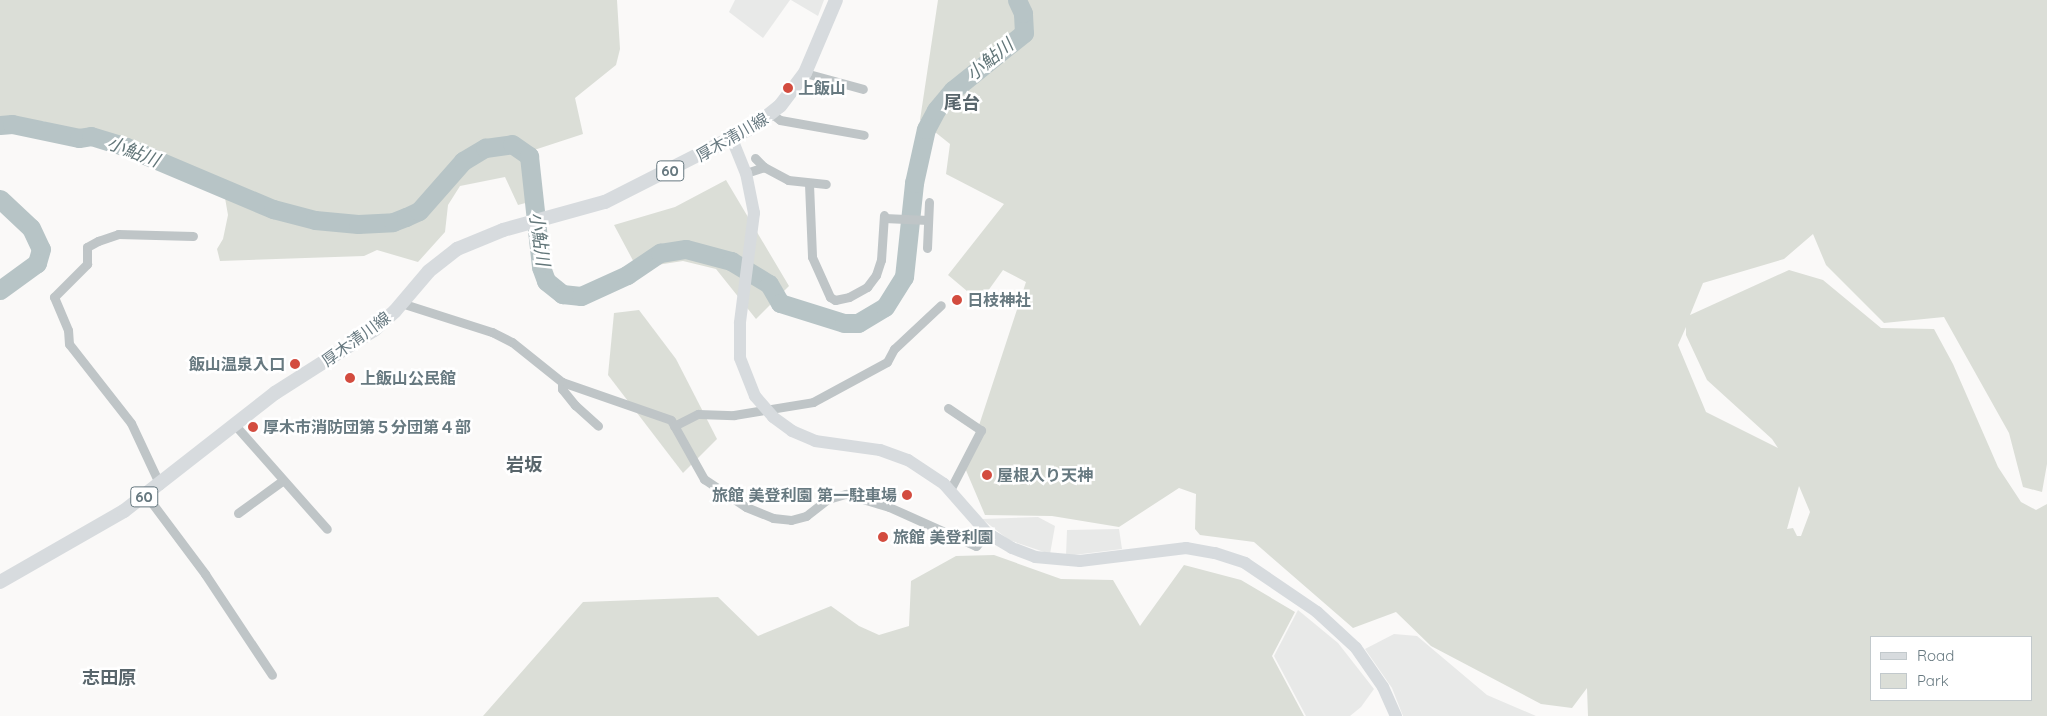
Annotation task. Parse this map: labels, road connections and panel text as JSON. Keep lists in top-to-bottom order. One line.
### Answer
{"streets":{"main road":["厚木清川線","60"]},"crossings":[["厚木清川線","60"]],"districts":["尾台","岩坂","志田原"],"water":["小鮎川"],"places":["上飯山","日枝神社","飯山温泉入口","上飯山公民館","厚木市消防団第５分団第４部","屋根入り天神","旅館 美登利園 第一駐車場","旅館 美登利園"],"legend":["Road","Park"]}
